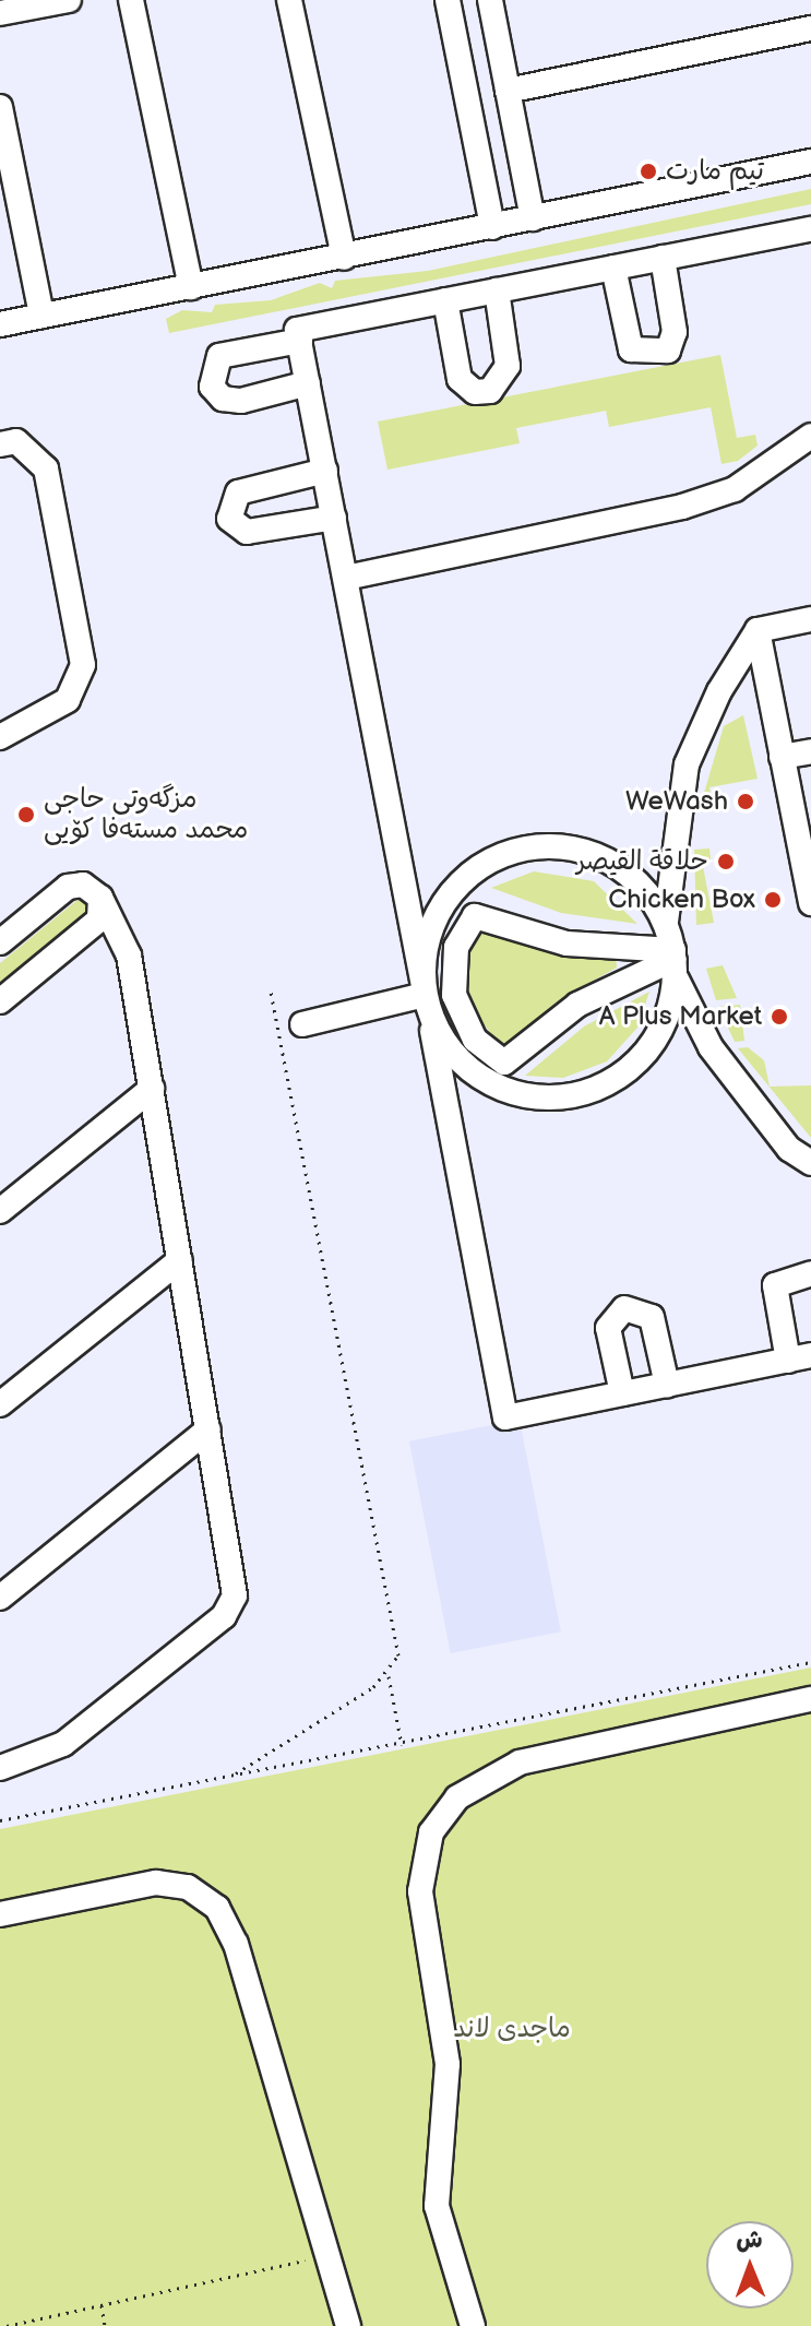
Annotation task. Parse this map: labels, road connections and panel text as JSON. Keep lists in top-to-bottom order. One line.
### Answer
{"parks":["ماجدی لاند"],"places":["تيم مارت","WeWash","مزگەوتی حاجی محمد مستەفا کۆیی","حلاقة القيصر","Chicken Box","A Plus Market"],"north":"top"}
